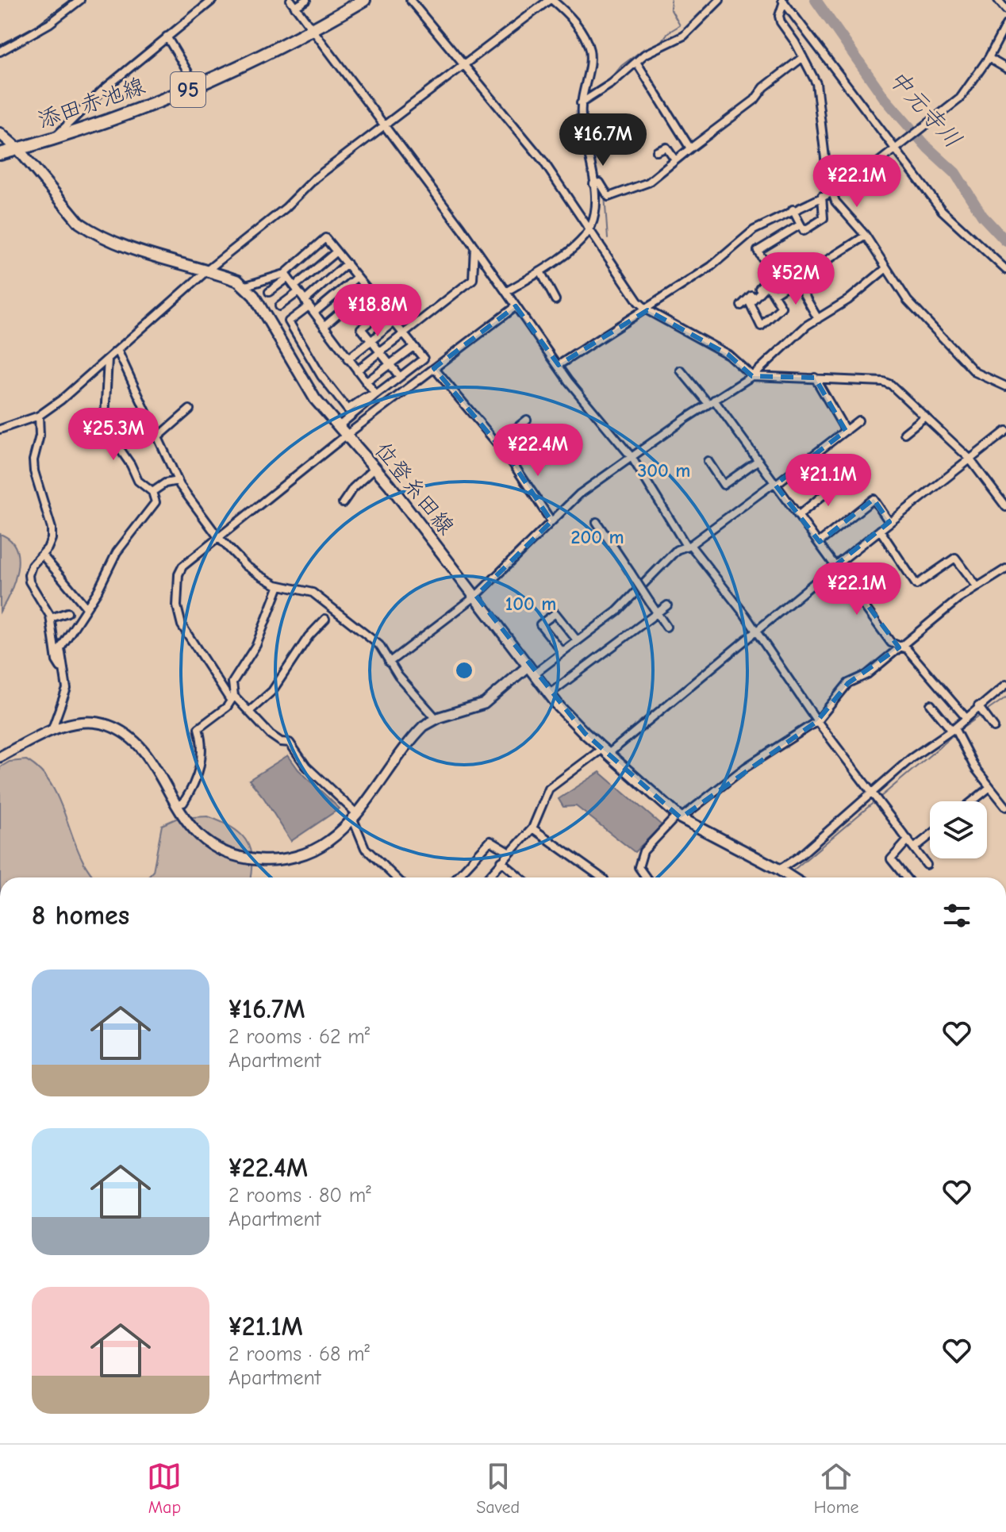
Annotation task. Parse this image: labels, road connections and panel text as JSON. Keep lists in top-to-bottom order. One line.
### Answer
{"streets":{"main road":["95","添田赤池線","位登糸田線"]},"crossings":[["添田赤池線","位登糸田線"]],"water":["中元寺川"],"page":{"price":["¥16.7M","¥22.1M","¥52M","¥18.8M","¥25.3M","¥22.4M","¥21.1M","¥22.1M"],"heading":"8 homes","list":[{"name":"¥16.7M","note":"2 rooms · 62 m² · Apartment"},{"name":"¥22.4M","note":"2 rooms · 80 m² · Apartment"},{"name":"¥21.1M","note":"2 rooms · 68 m² · Apartment"}],"tabs":["Map","Saved","Home"]},"rings":["300 m","200 m","100 m"]}
